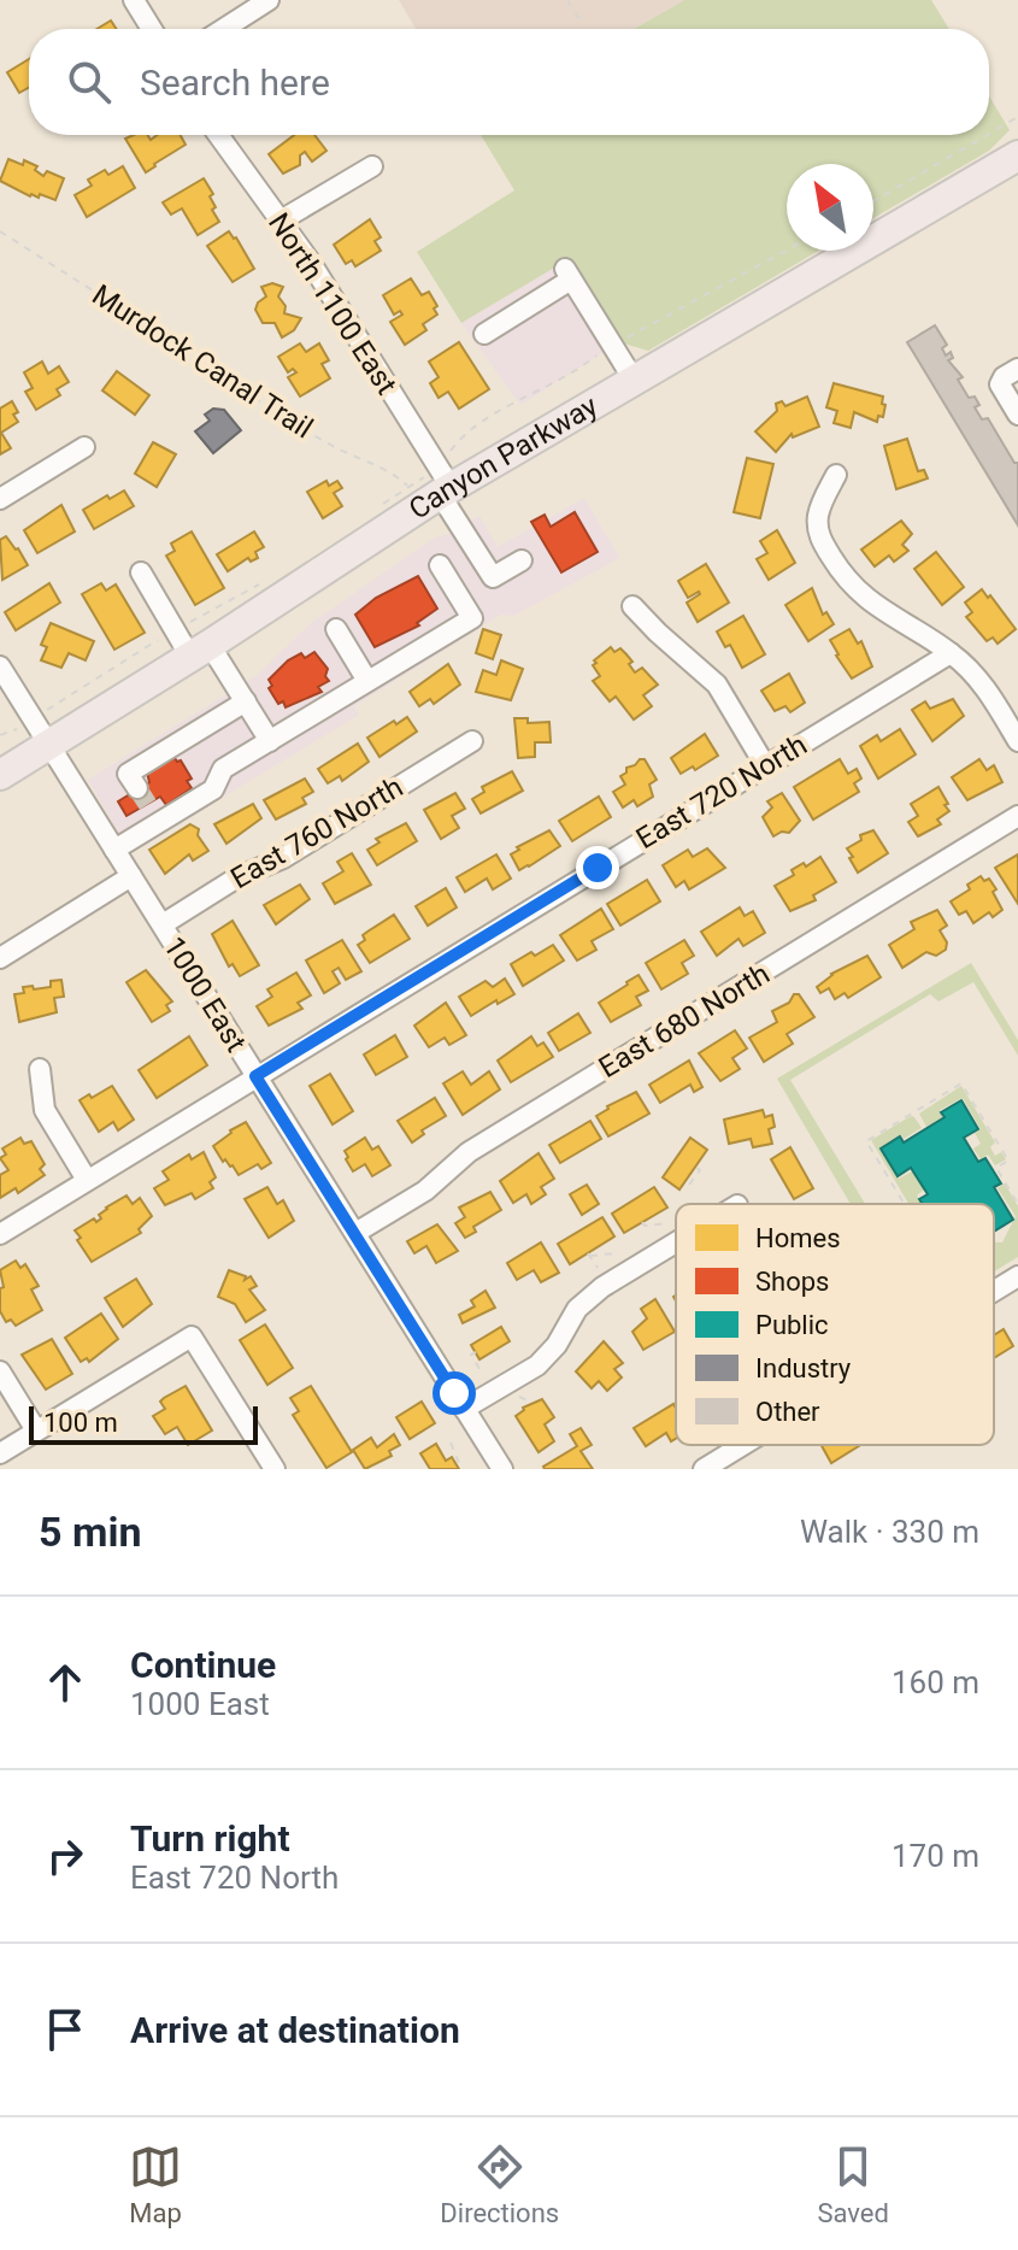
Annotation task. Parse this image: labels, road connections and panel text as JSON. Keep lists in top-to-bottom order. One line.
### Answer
{"streets":{"highway":["Canyon Parkway"],"street":["North 1100 East","East 720 North","East 760 North","1000 East","East 680 North"],"path":["Murdock Canal Trail"]},"crossings":[["North 1100 East","Canyon Parkway"],["Canyon Parkway","1000 East"],["East 720 North","1000 East"],["East 760 North","1000 East"],["1000 East","East 680 North"]],"legend":["Homes","Shops","Public","Industry","Other"],"scale_bar":"100 m","north":"top left","page":{"search":"Search here","scale":"100 m","heading":["5 min","Walk · 330 m"],"list":[["Continue","1000 East","160 m"],["Turn right","East 720 North","170 m"],"Arrive at destination"],"nav":["Map","Directions","Saved"]}}
